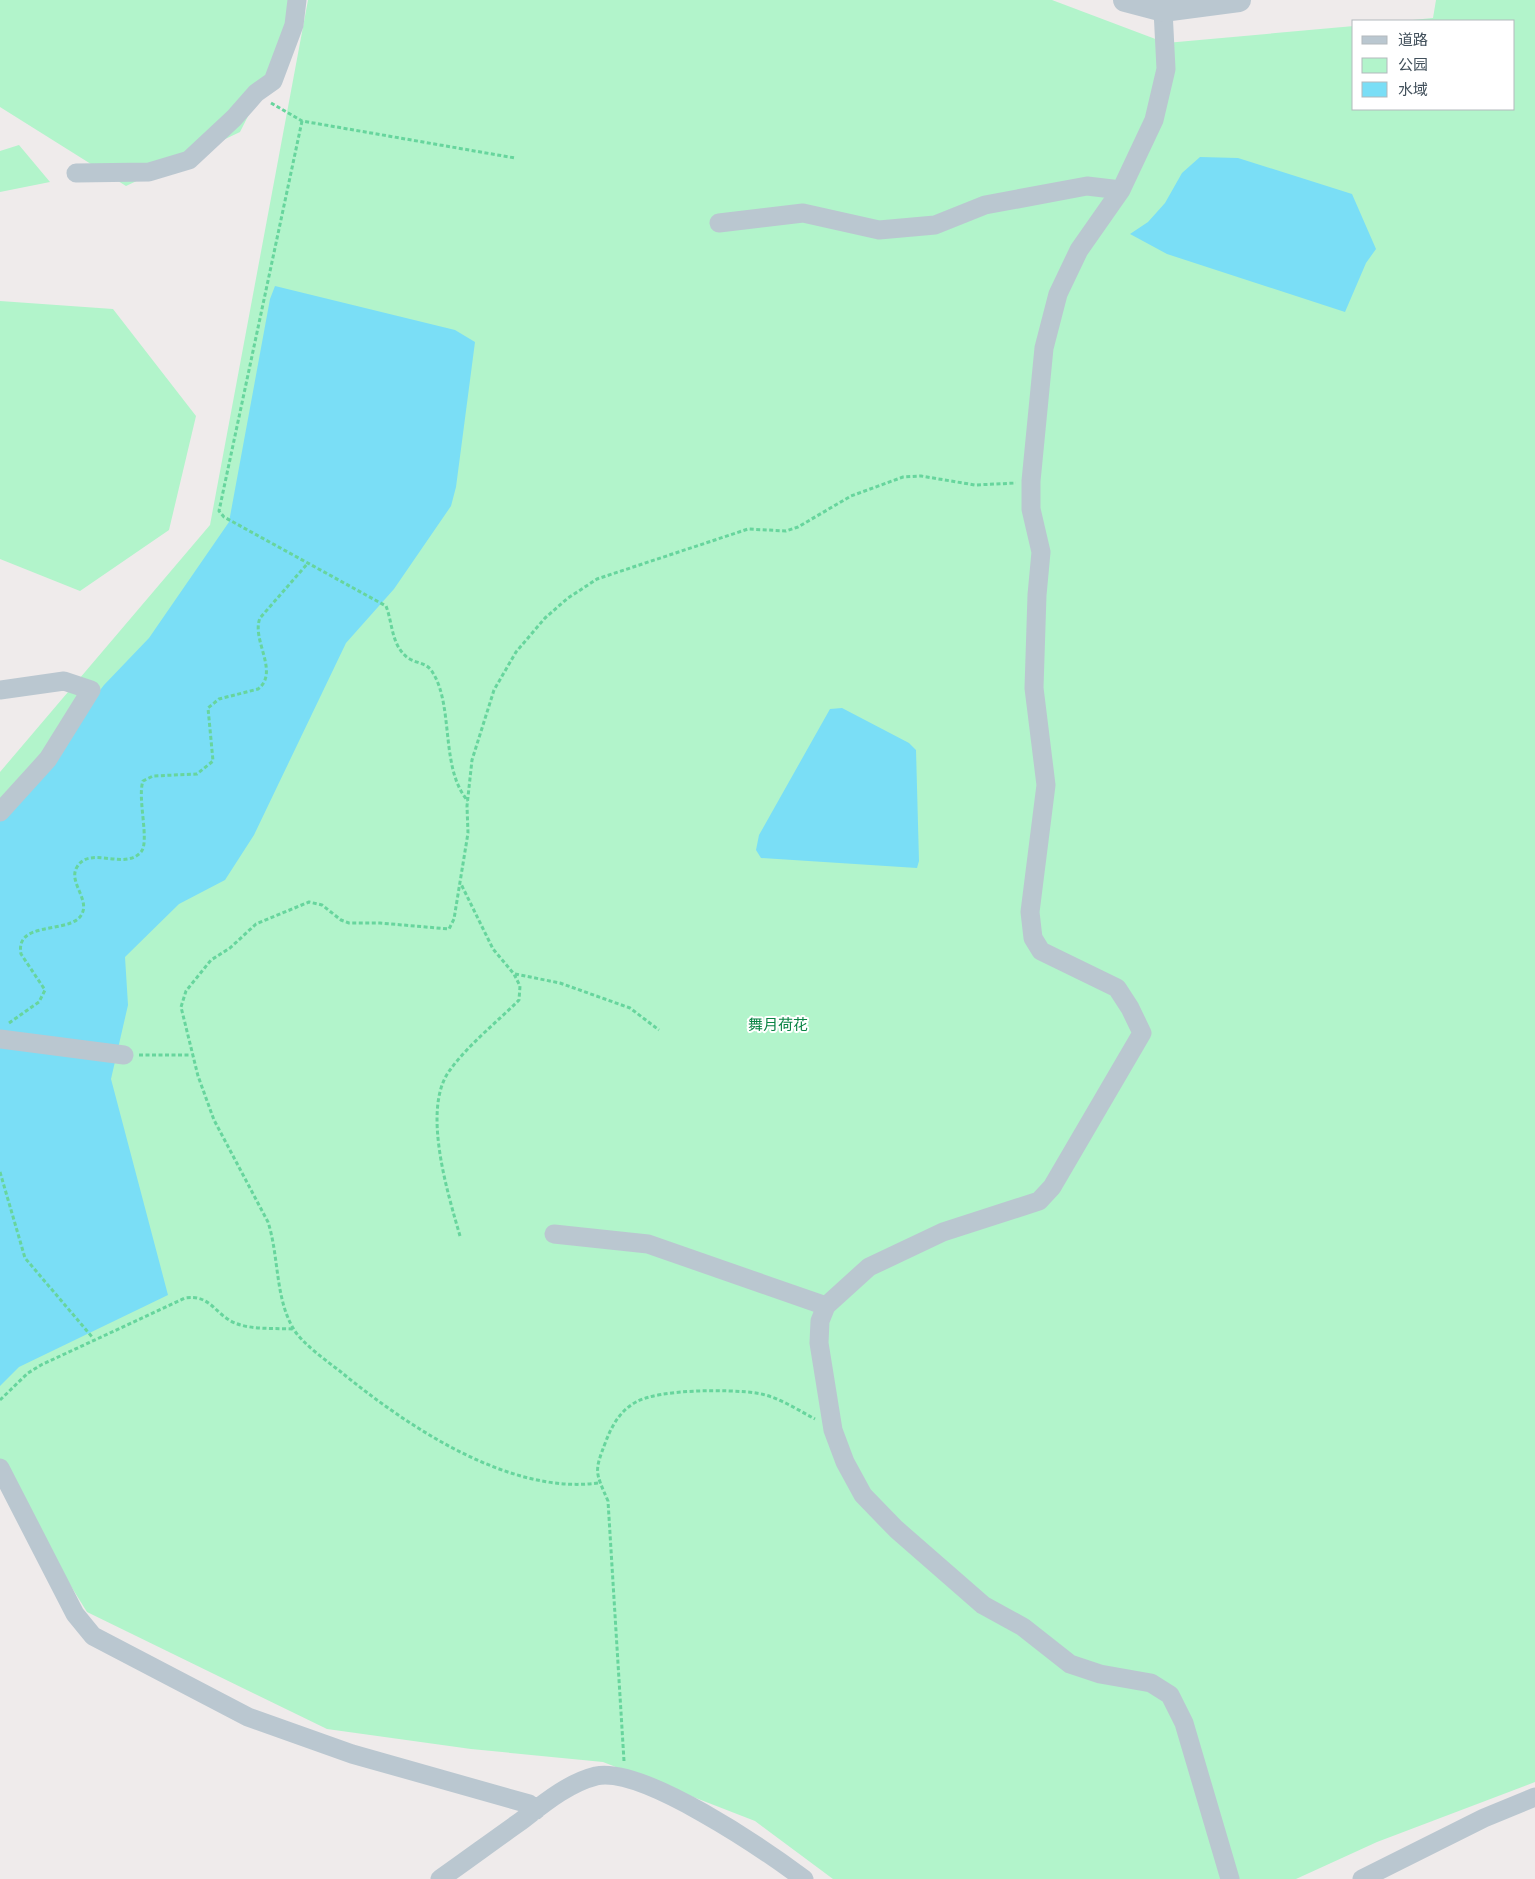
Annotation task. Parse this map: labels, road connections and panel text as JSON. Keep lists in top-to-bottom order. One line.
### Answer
{"parks":["舞月荷花"],"legend":["道路","公园","水域"]}
